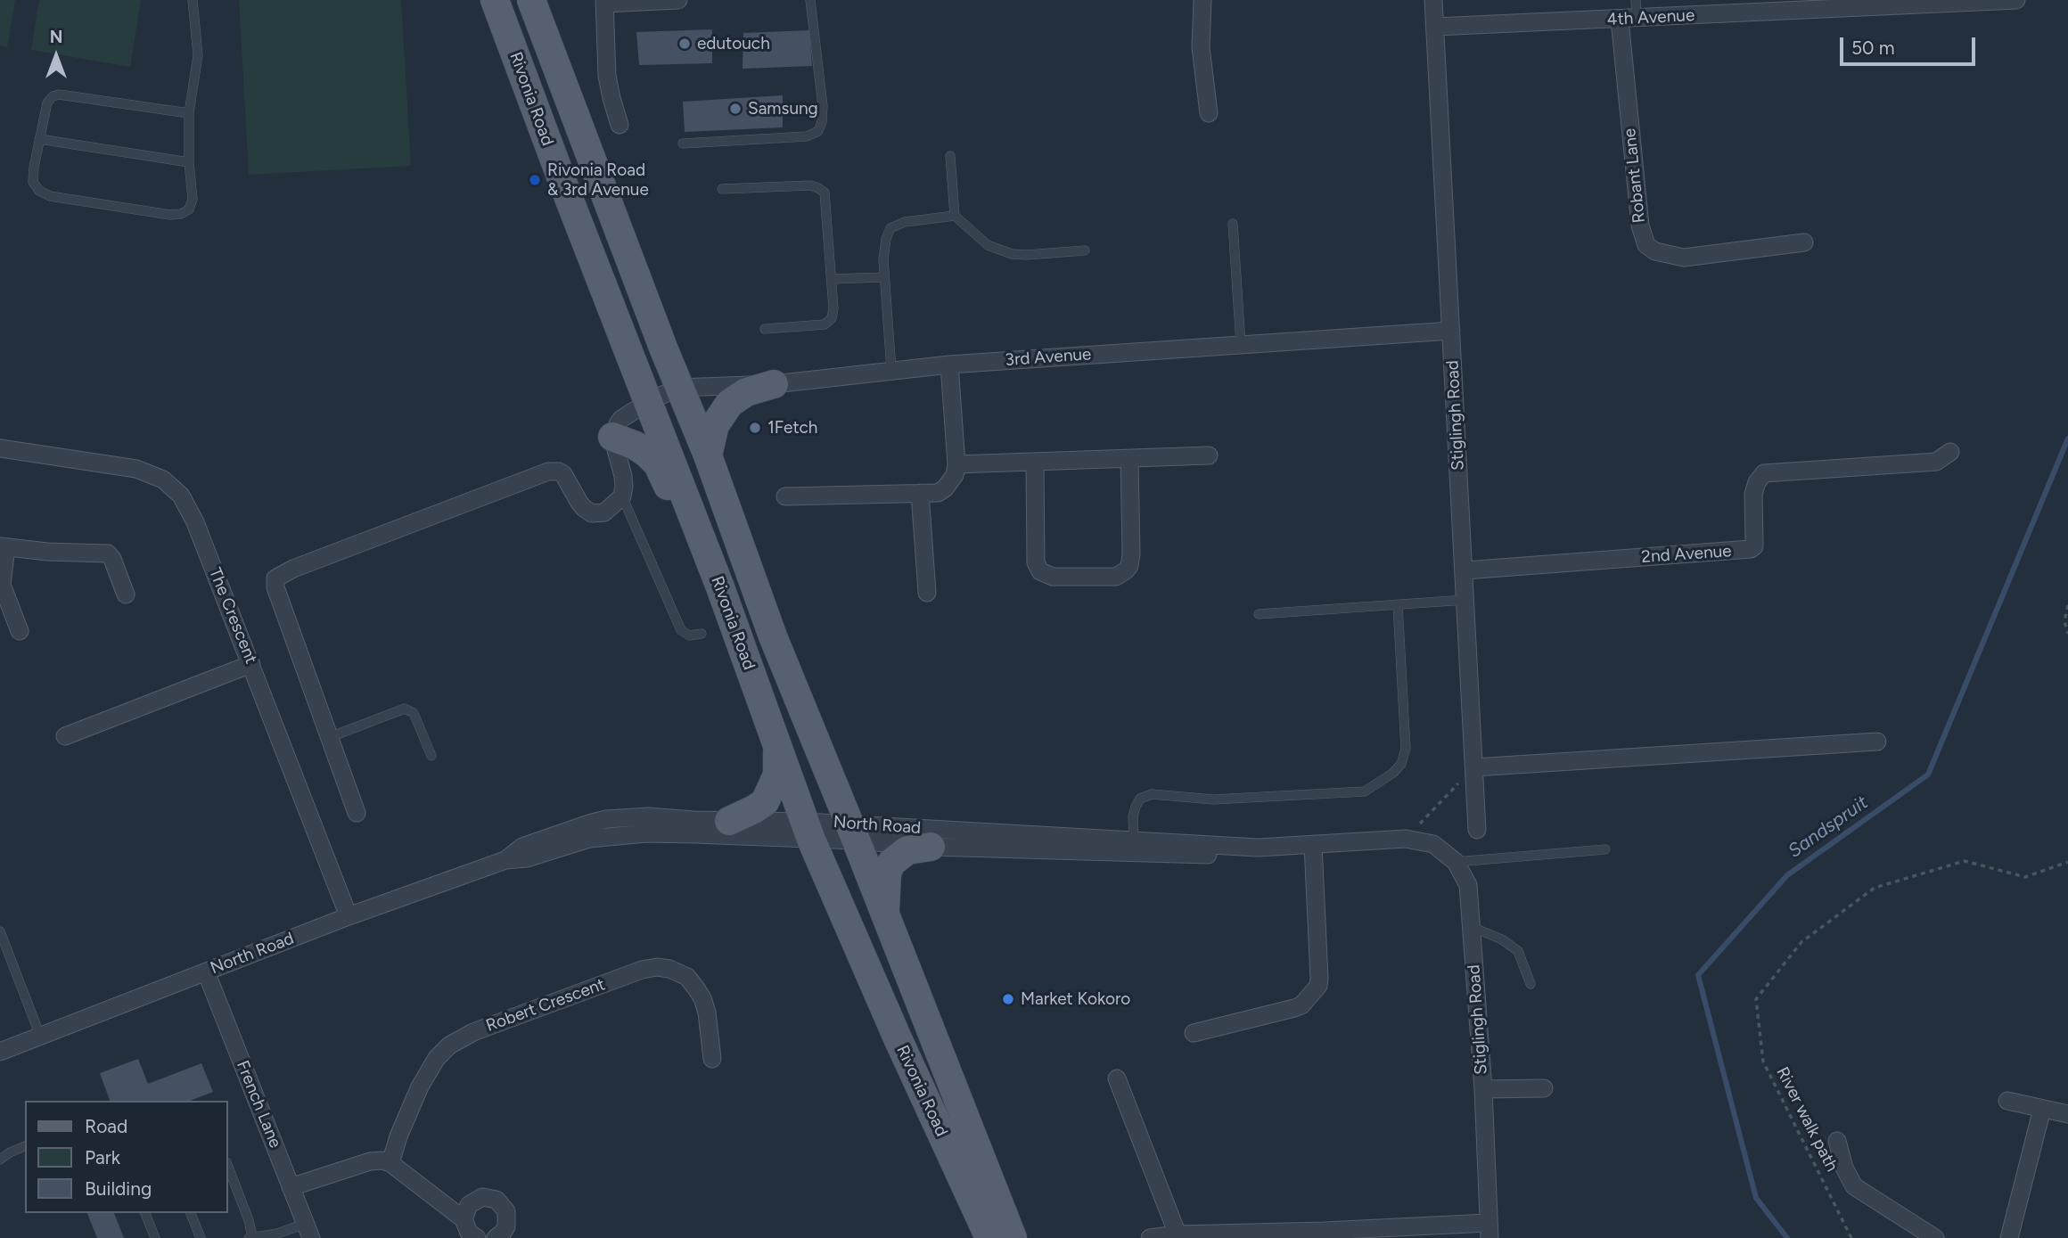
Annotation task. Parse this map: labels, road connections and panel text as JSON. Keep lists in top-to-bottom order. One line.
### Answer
{"streets":{"main road":["Rivonia Road"],"street":["4th Avenue","Robant Lane","3rd Avenue","Stiglingh Road","2nd Avenue","The Crescent","North Road","Robert Crescent","French Lane"],"path":["River walk path"]},"crossings":[["4th Avenue","Robant Lane"],["4th Avenue","Stiglingh Road"],["Rivonia Road","3rd Avenue"],["Rivonia Road","North Road"],["3rd Avenue","Stiglingh Road"],["Stiglingh Road","2nd Avenue"],["Stiglingh Road","North Road"],["The Crescent","North Road"],["North Road","French Lane"]],"water":["Sandspruit"],"places":["edutouch","Samsung","Rivonia Road & 3rd Avenue","1Fetch","Market Kokoro"],"legend":["Road","Park","Building"],"scale_bar":"50 m","north":"top"}
